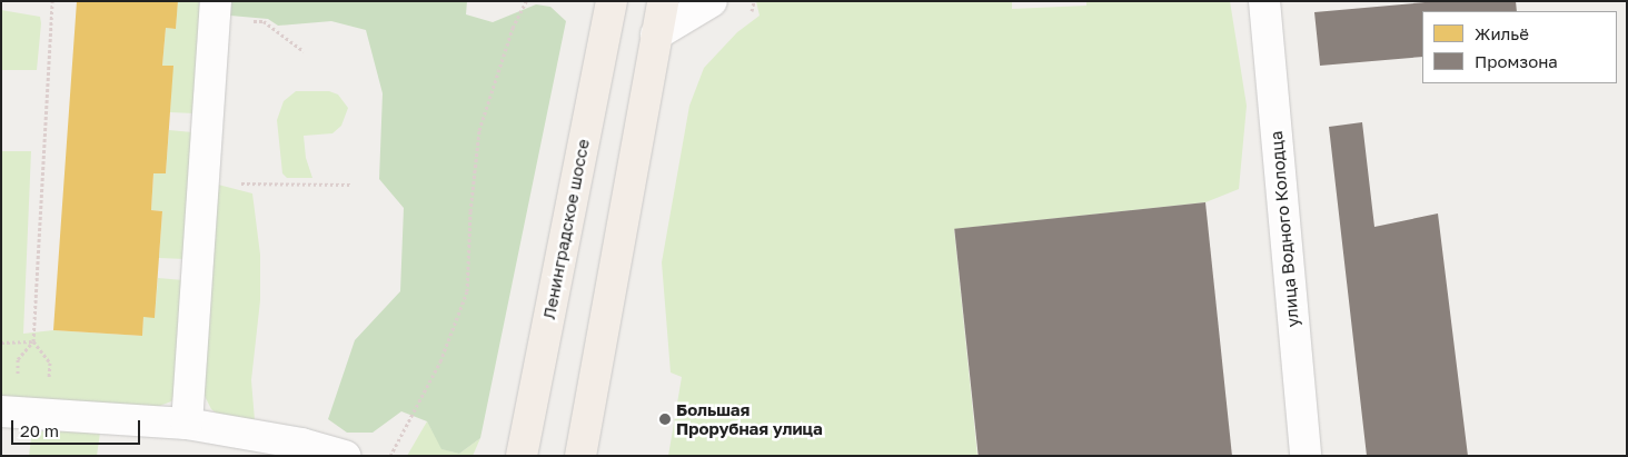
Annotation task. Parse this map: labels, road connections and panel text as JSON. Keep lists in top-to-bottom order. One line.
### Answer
{"streets":{"main road":["Ленинградское шоссе"],"street":["улица Водного Колодца"]},"places":["Большая Прорубная улица"],"legend":["Жильё","Промзона"],"scale_bar":"20 m"}
